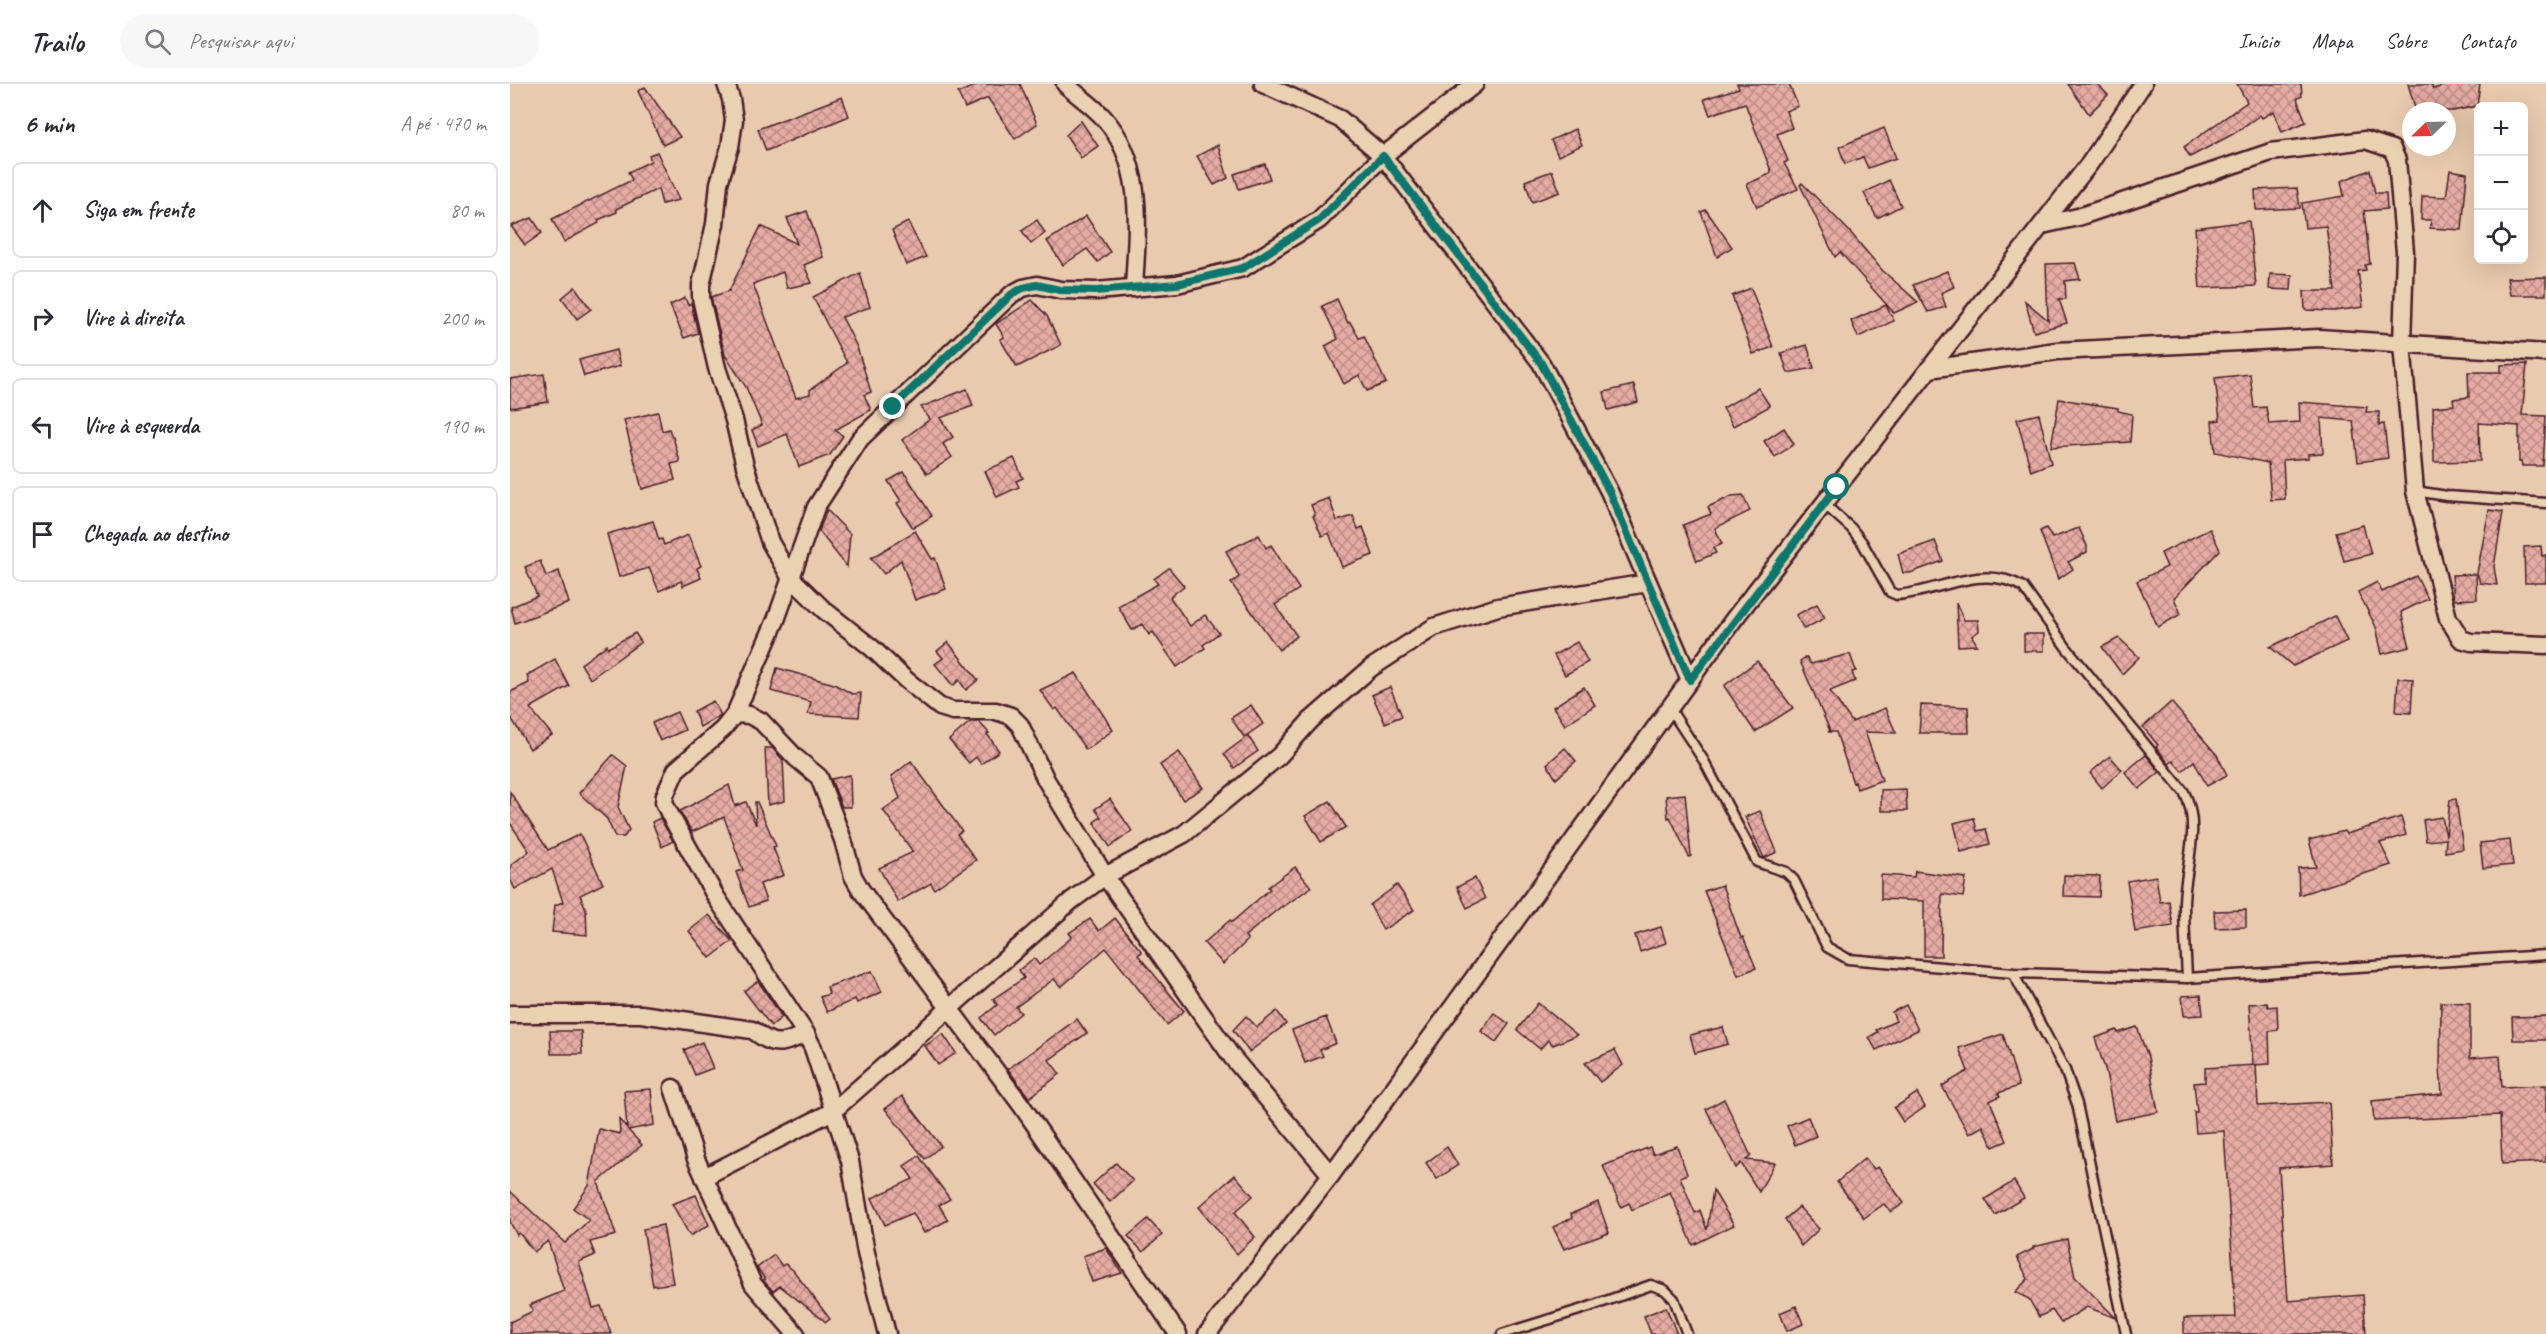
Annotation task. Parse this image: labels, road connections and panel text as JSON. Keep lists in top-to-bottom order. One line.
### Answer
{"north":"bottom left","page":{"header":"Trailo","search":"Pesquisar aqui","nav":["Início","Mapa","Sobre","Contato"],"heading":["6 min","A pé · 470 m"],"map_buttons":["+","−"],"list":[["Siga em frente","80 m"],["Vire à direita","200 m"],["Vire à esquerda","190 m"],"Chegada ao destino"]}}
